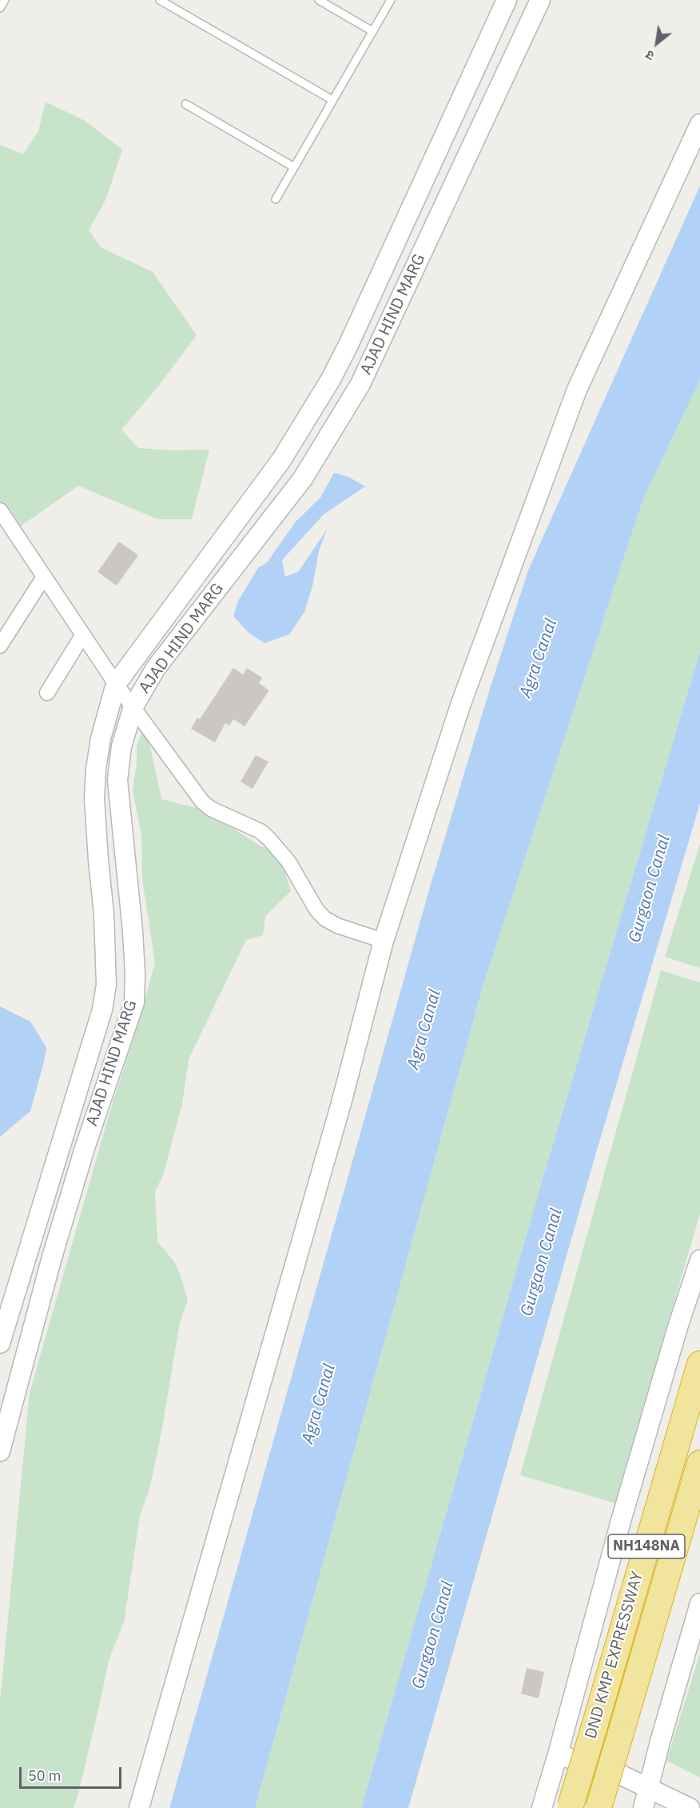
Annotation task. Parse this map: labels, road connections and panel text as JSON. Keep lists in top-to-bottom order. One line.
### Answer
{"streets":{"highway":["NH148NA","DND KMP EXPRESSWAY"],"street":["AJAD HIND MARG"]},"water":["Agra Canal","Gurgaon Canal"],"scale_bar":"50 m","north":"bottom left"}
